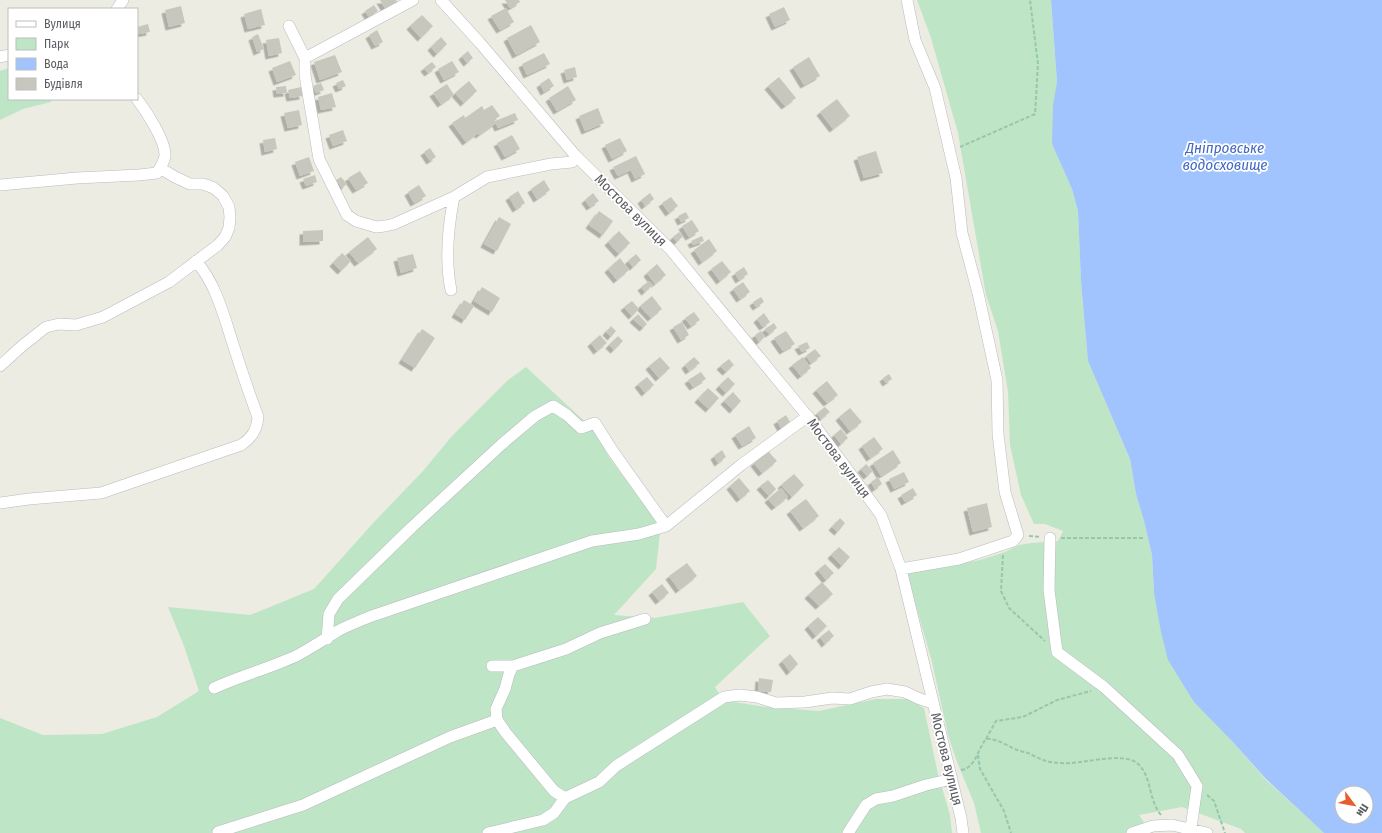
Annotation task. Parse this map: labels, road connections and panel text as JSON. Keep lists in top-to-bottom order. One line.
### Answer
{"streets":{"street":["Мостова вулиця"]},"water":["Дніпровське водосховище"],"legend":["Вулиця","Парк","Вода","Будівля"],"north":"bottom right"}
